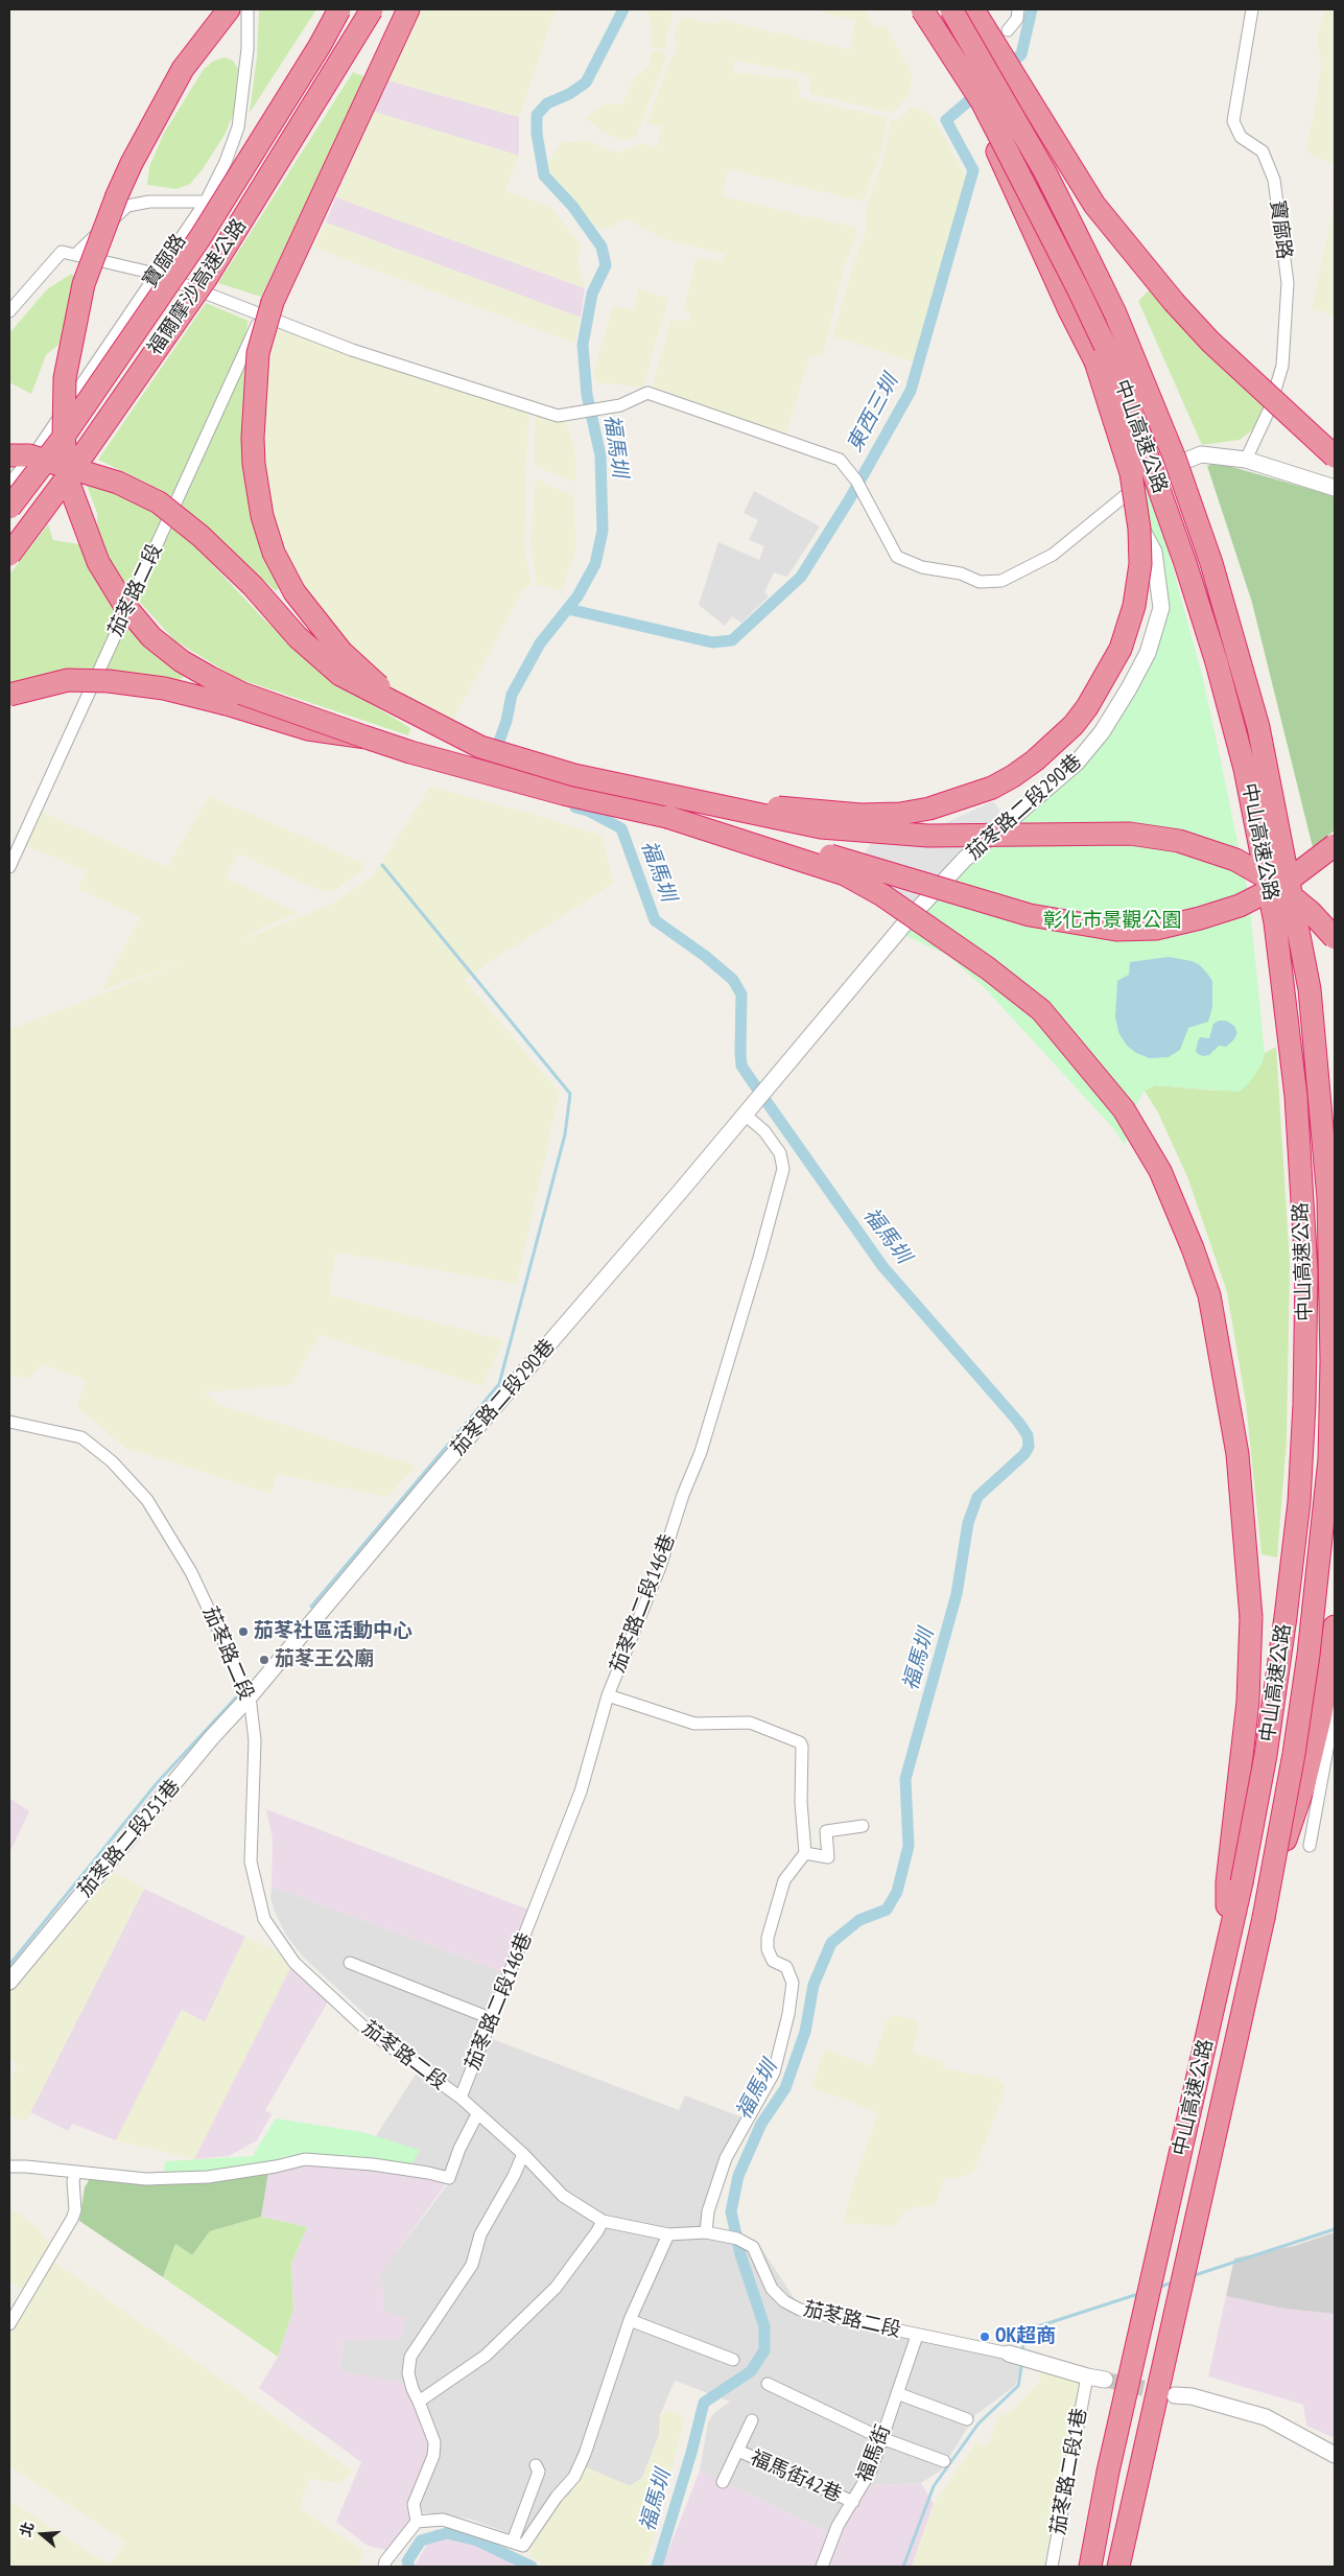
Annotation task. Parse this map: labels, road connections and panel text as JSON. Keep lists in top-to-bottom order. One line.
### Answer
{"streets":{"highway":["福爾摩沙高速公路","中山高速公路"],"street":["寶廍路","茄苳路二段","茄苳路二段290巷","茄苳路二段146巷","茄苳路二段251巷","福馬街","茄苳路二段1巷","福馬街42巷"]},"crossings":[["茄苳路二段","茄苳路二段290巷"],["茄苳路二段","茄苳路二段146巷"],["茄苳路二段","茄苳路二段251巷"],["茄苳路二段","福馬街"],["茄苳路二段","茄苳路二段1巷"],["茄苳路二段290巷","茄苳路二段146巷"],["茄苳路二段290巷","茄苳路二段251巷"],["福馬街","福馬街42巷"]],"water":["東西三圳","福馬圳"],"parks":["彰化市景觀公園"],"places":["茄苳社區活動中心","茄苳王公廟","OK超商"],"north":"left"}
